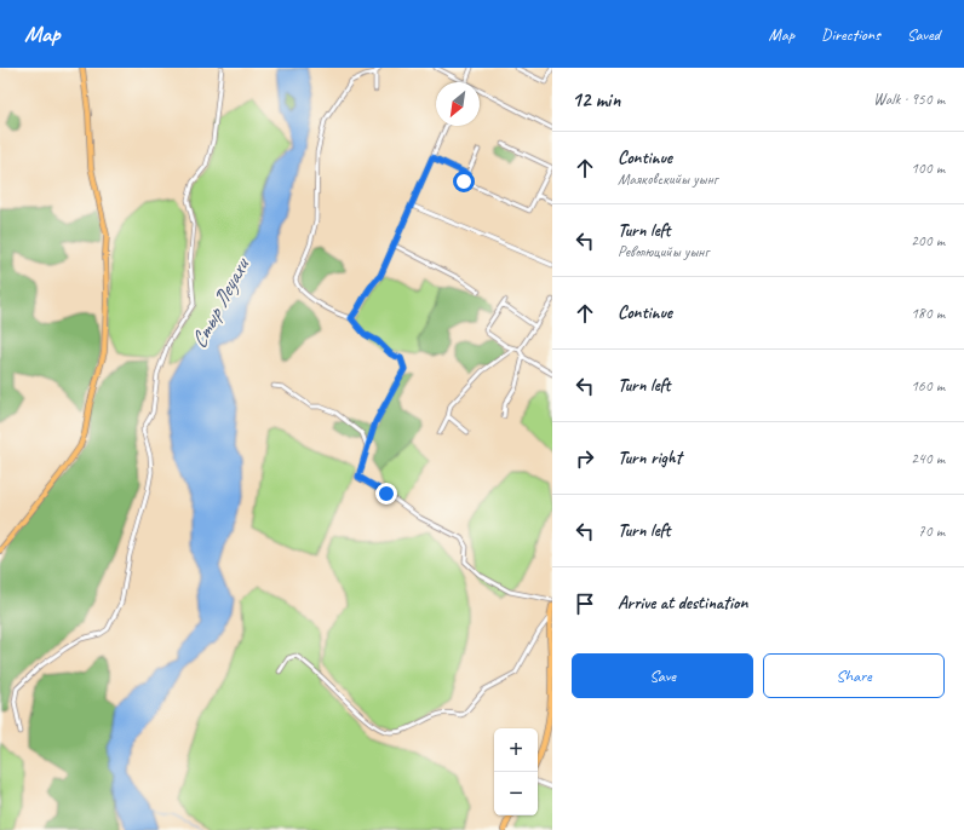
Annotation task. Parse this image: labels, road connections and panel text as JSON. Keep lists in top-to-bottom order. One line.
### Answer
{"water":["Стыр Леуахи"],"north":"bottom left","page":{"header":"Map","nav":["Map","Directions","Saved"],"heading":["12 min","Walk · 950 m"],"list":[["Continue","Маяковскийы уынг","100 m"],["Turn left","Революцийы уынг","200 m"],["Continue","180 m"],["Turn left","160 m"],["Turn right","240 m"],["Turn left","70 m"],"Arrive at destination"],"buttons":["Save","Share"],"map_buttons":["+","−"]}}
